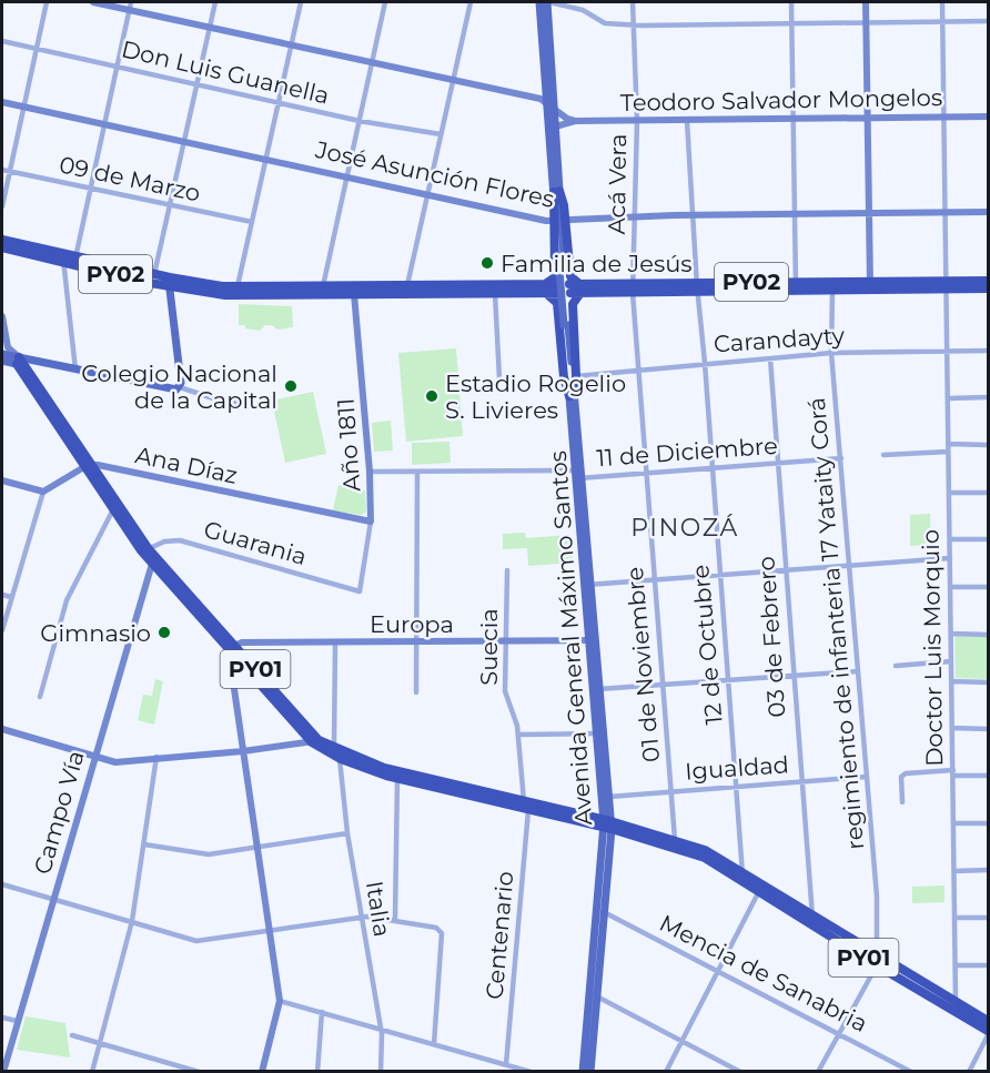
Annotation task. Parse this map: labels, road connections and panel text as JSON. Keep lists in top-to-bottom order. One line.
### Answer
{"streets":{"highway":["PY02","PY01"],"main road":["Avenida General Máximo Santos"],"street":["Don Luis Guanella","Teodoro Salvador Mongelos","José Asunción Flores","09 de Marzo","Acá Vera","Carandayty","Año 1811","11 de Diciembre","Ana Díaz","Guarania","Europa","regimiento de infanteria 17 Yataity Corá","03 de Febrero","12 de Octubre","Suecia","Doctor Luis Morquio","01 de Noviembre","Igualdad","Campo Vía","Italia","Centenario","Mencia de Sanabria"]},"crossings":[["Teodoro Salvador Mongelos","Acá Vera"],["Teodoro Salvador Mongelos","12 de Octubre"],["Teodoro Salvador Mongelos","Doctor Luis Morquio"],["José Asunción Flores","Acá Vera"],["José Asunción Flores","Avenida General Máximo Santos"],["José Asunción Flores","12 de Octubre"],["José Asunción Flores","Doctor Luis Morquio"],["Acá Vera","PY02"],["Acá Vera","01 de Noviembre"],["PY02","Año 1811"],["PY02","regimiento de infanteria 17 Yataity Corá"],["PY02","12 de Octubre"],["PY02","Doctor Luis Morquio"],["PY02","01 de Noviembre"],["Carandayty","regimiento de infanteria 17 Yataity Corá"],["Carandayty","03 de Febrero"],["Carandayty","Avenida General Máximo Santos"],["Carandayty","12 de Octubre"],["Carandayty","Doctor Luis Morquio"],["Carandayty","01 de Noviembre"],["Año 1811","11 de Diciembre"],["Año 1811","Ana Díaz"],["Año 1811","Guarania"],["11 de Diciembre","regimiento de infanteria 17 Yataity Corá"],["11 de Diciembre","03 de Febrero"],["11 de Diciembre","Avenida General Máximo Santos"],["11 de Diciembre","12 de Octubre"],["11 de Diciembre","01 de Noviembre"],["Ana Díaz","PY01"],["Guarania","PY01"],["Europa","Avenida General Máximo Santos"],["Europa","Suecia"],["Europa","PY01"],["Europa","Italia"],["regimiento de infanteria 17 Yataity Corá","PY01"],["regimiento de infanteria 17 Yataity Corá","Igualdad"],["03 de Febrero","PY01"],["03 de Febrero","Igualdad"],["Avenida General Máximo Santos","PY01"],["Avenida General Máximo Santos","Igualdad"],["Avenida General Máximo Santos","Mencia de Sanabria"],["12 de Octubre","PY01"],["12 de Octubre","Igualdad"],["Suecia","PY01"],["Suecia","Centenario"],["Doctor Luis Morquio","PY01"],["01 de Noviembre","PY01"],["01 de Noviembre","Igualdad"],["PY01","Campo Vía"],["PY01","Italia"],["PY01","Centenario"]],"districts":["PINOZÁ"],"places":["Familia de Jesús","Colegio Nacional de la Capital","Estadio Rogelio S. Livieres","Gimnasio"]}
